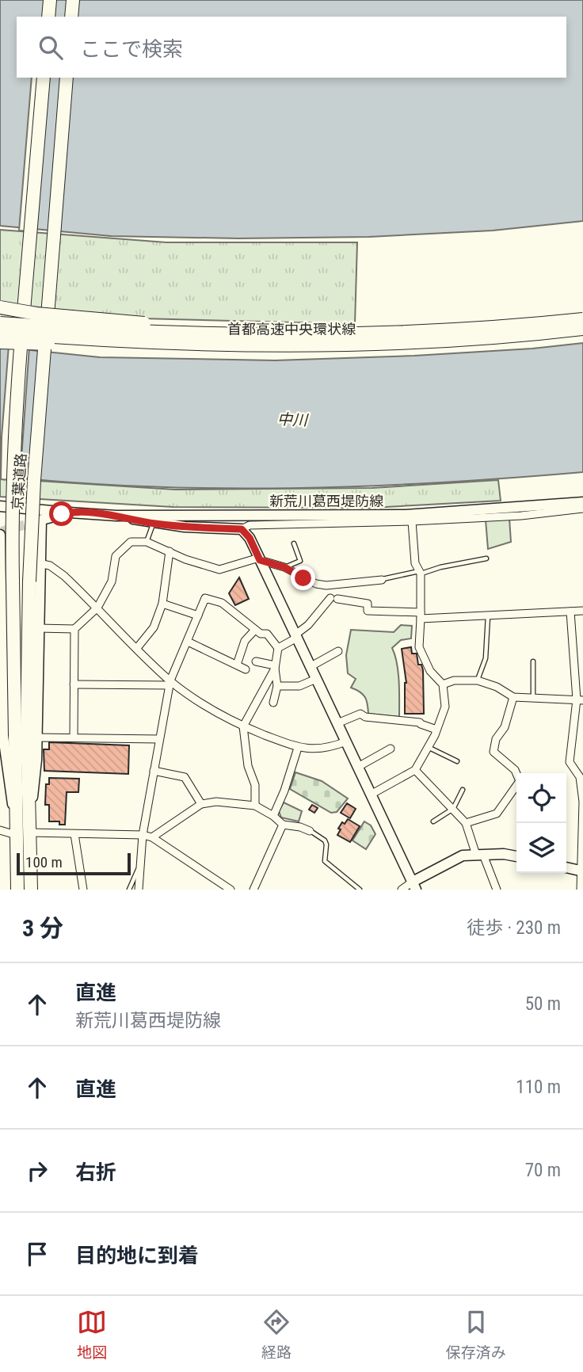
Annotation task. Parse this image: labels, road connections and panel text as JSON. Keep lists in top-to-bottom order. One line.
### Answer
{"streets":{"highway":["首都高速中央環状線","京葉道路"],"street":["新荒川葛西堤防線"]},"water":["中川"],"scale_bar":"100 m","page":{"search":"ここで検索","scale":"100 m","heading":["3 分","徒歩 · 230 m"],"list":[["直進","新荒川葛西堤防線","50 m"],["直進","110 m"],["右折","70 m"],"目的地に到着"],"nav":["地図","経路","保存済み"]}}
